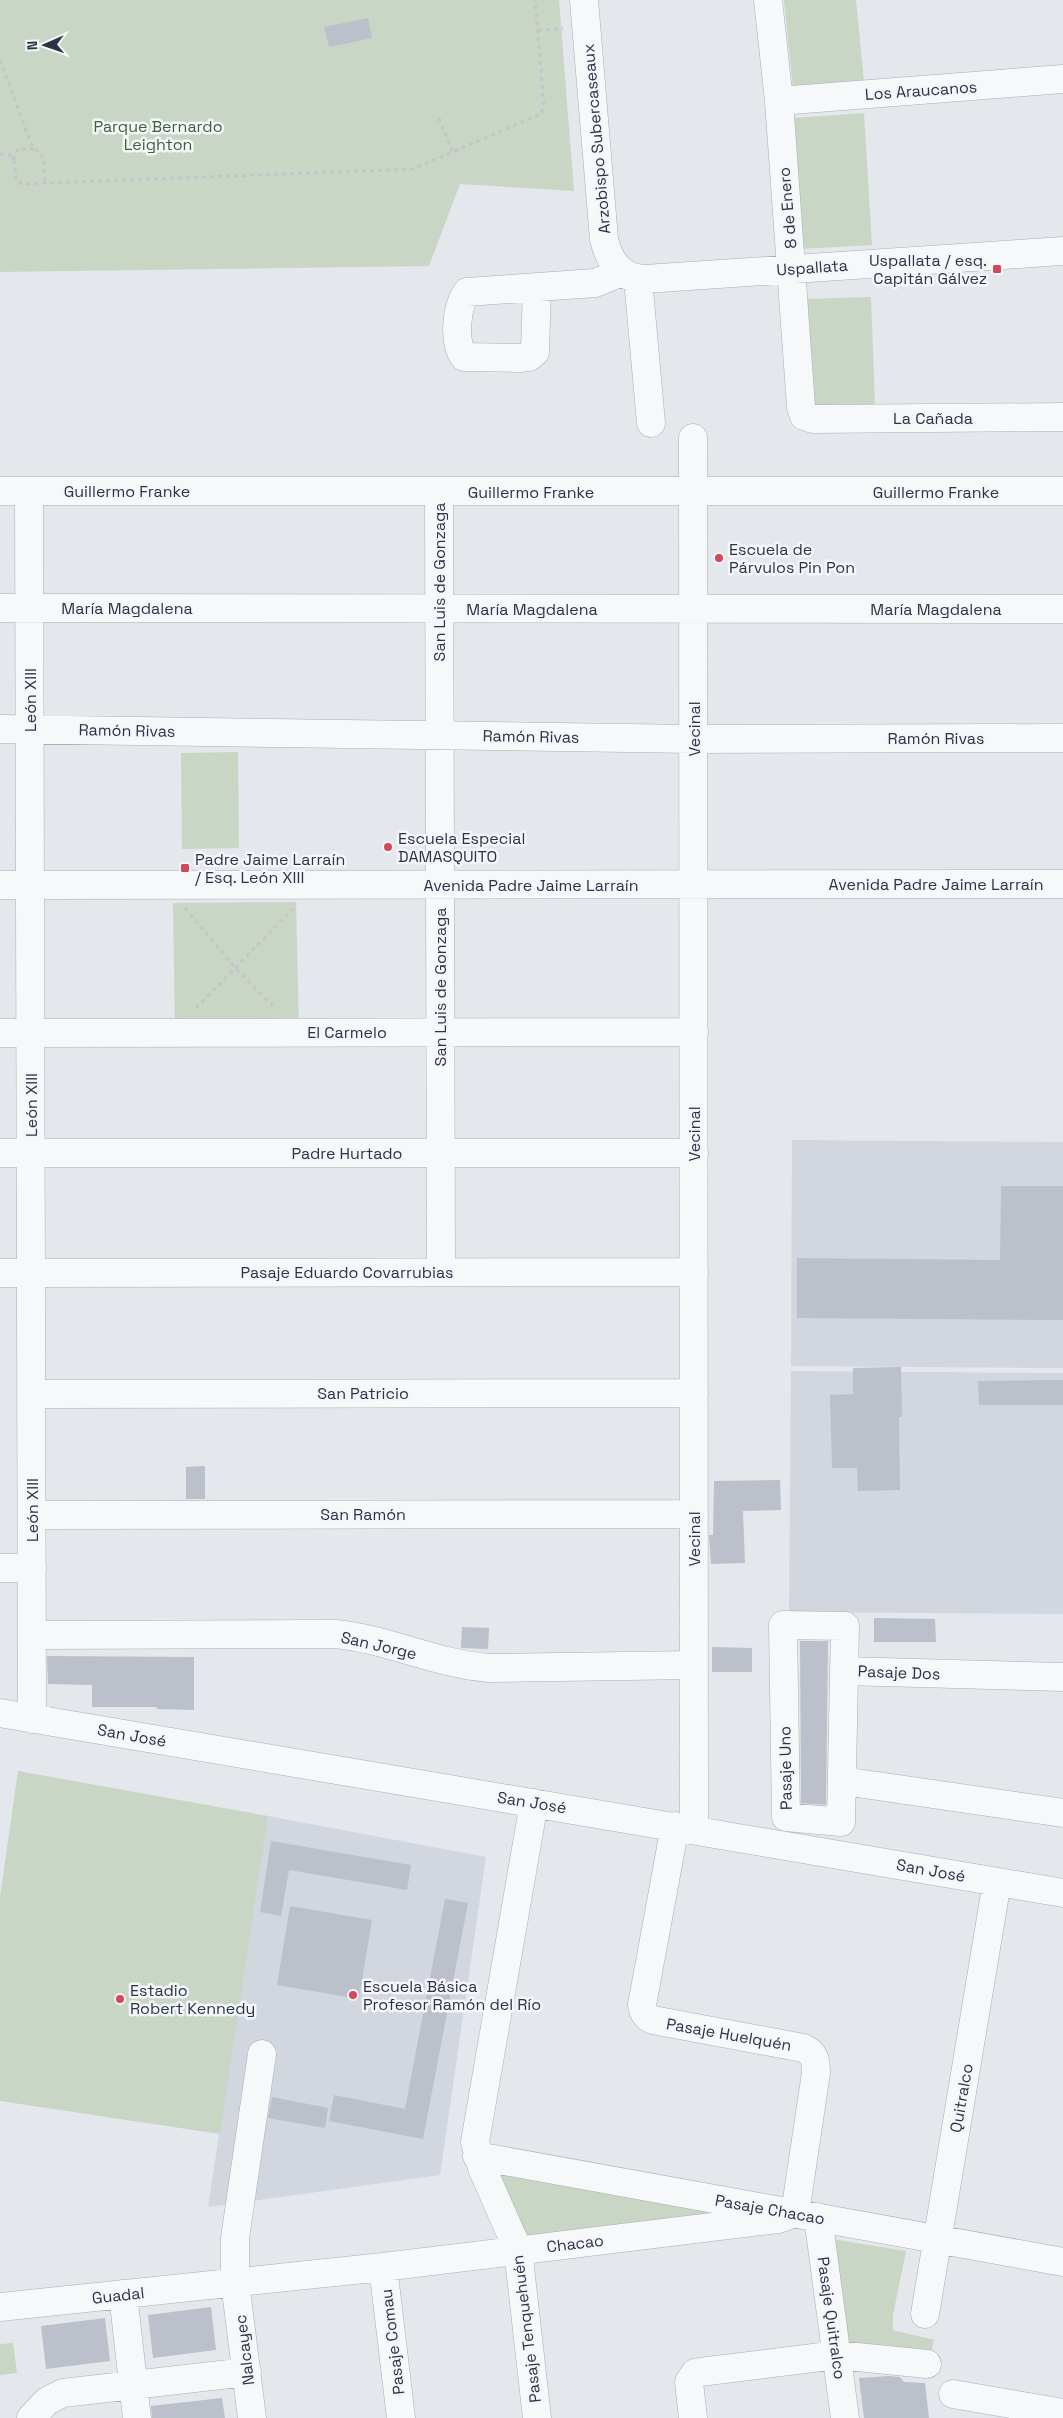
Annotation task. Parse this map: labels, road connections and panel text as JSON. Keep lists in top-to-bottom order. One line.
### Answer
{"streets":{"street":["Los Araucanos","Arzobispo Subercaseaux","8 de Enero","Uspallata","La Cañada","Guillermo Franke","San Luis de Gonzaga","María Magdalena","León XIII","Vecinal","Ramón Rivas","Avenida Padre Jaime Larraín","El Carmelo","Padre Hurtado","Pasaje Eduardo Covarrubias","San Patricio","San Ramón","San Jorge","Pasaje Dos","San José","Pasaje Uno","Pasaje Huelquén","Quitralco","Pasaje Chacao","Chacao","Guadal","Pasaje Quitralco","Pasaje Tenquehuén","Pasaje Comau","Nalcayec"]},"crossings":[["Los Araucanos","8 de Enero"],["Arzobispo Subercaseaux","Uspallata"],["8 de Enero","Uspallata"],["8 de Enero","La Cañada"],["Guillermo Franke","San Luis de Gonzaga"],["Guillermo Franke","León XIII"],["Guillermo Franke","Vecinal"],["San Luis de Gonzaga","María Magdalena"],["San Luis de Gonzaga","Ramón Rivas"],["San Luis de Gonzaga","Avenida Padre Jaime Larraín"],["San Luis de Gonzaga","El Carmelo"],["San Luis de Gonzaga","Padre Hurtado"],["San Luis de Gonzaga","Pasaje Eduardo Covarrubias"],["María Magdalena","León XIII"],["María Magdalena","Vecinal"],["León XIII","Ramón Rivas"],["León XIII","Avenida Padre Jaime Larraín"],["León XIII","El Carmelo"],["León XIII","Padre Hurtado"],["León XIII","Pasaje Eduardo Covarrubias"],["León XIII","San Patricio"],["León XIII","San Ramón"],["León XIII","San Jorge"],["León XIII","San José"],["Vecinal","Ramón Rivas"],["Vecinal","Avenida Padre Jaime Larraín"],["Vecinal","El Carmelo"],["Vecinal","Padre Hurtado"],["Vecinal","Pasaje Eduardo Covarrubias"],["Vecinal","San Patricio"],["Vecinal","San Ramón"],["Vecinal","San Jorge"],["Vecinal","San José"],["Vecinal","Pasaje Huelquén"],["Pasaje Dos","Pasaje Uno"],["San José","Pasaje Huelquén"],["San José","Quitralco"],["San José","Pasaje Tenquehuén"],["Pasaje Huelquén","Pasaje Chacao"],["Pasaje Huelquén","Chacao"],["Pasaje Huelquén","Pasaje Quitralco"],["Quitralco","Pasaje Chacao"],["Pasaje Chacao","Chacao"],["Pasaje Chacao","Pasaje Quitralco"],["Pasaje Chacao","Pasaje Tenquehuén"],["Chacao","Guadal"],["Chacao","Pasaje Quitralco"],["Chacao","Pasaje Tenquehuén"],["Chacao","Pasaje Comau"],["Chacao","Nalcayec"],["Guadal","Nalcayec"]],"parks":["Parque Bernardo Leighton"],"places":{"transit":["Uspallata / esq. Capitán Gálvez","Padre Jaime Larraín / Esq. León XIII"],"other":["Escuela de Párvulos Pin Pon","Escuela Especial DAMASQUITO","Escuela Básica Profesor Ramón del Río","Estadio Robert Kennedy"]},"north":"left"}
